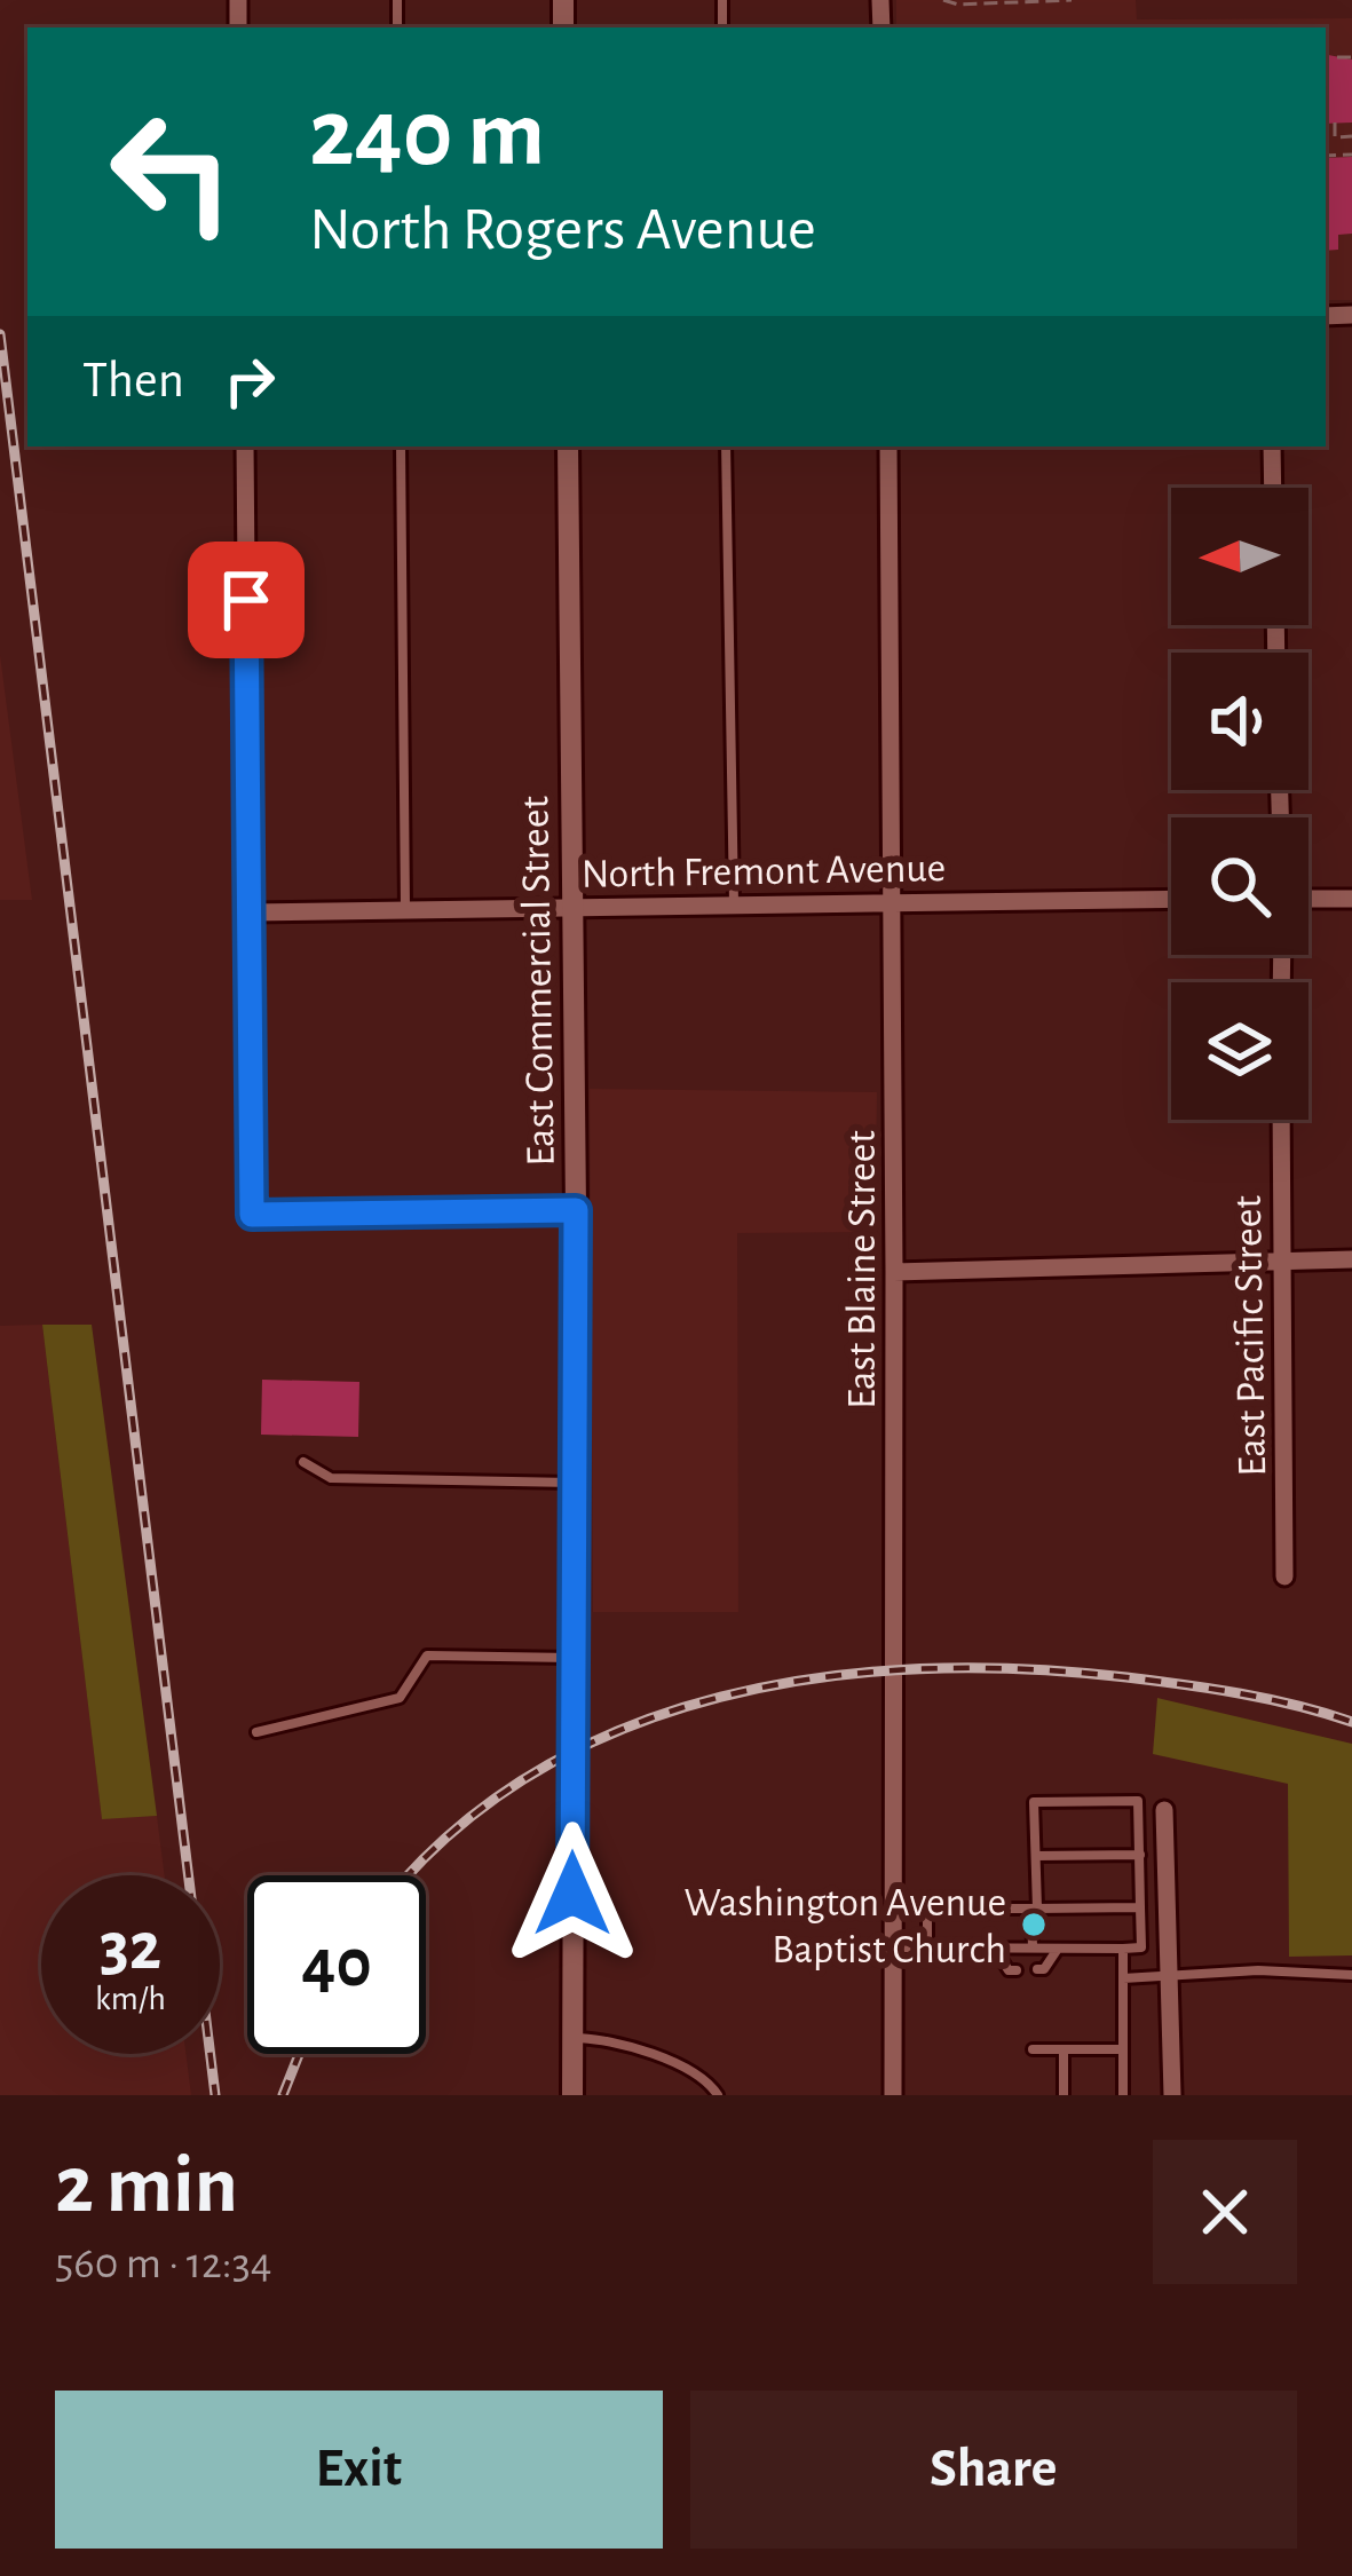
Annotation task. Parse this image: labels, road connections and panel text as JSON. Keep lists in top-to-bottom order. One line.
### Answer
{"streets":{"street":["North Fremont Avenue","East Commercial Street","East Blaine Street","East Pacific Street"]},"crossings":[["North Fremont Avenue","East Commercial Street"],["North Fremont Avenue","East Blaine Street"]],"places":["Washington Avenue Baptist Church"],"north":"left","page":{"turn":["240 m","North Rogers Avenue"],"then":"Then","speed":"32 km/h","limit":"40","heading":["2 min","560 m · 12:34"],"buttons":["Exit","Share"]}}
